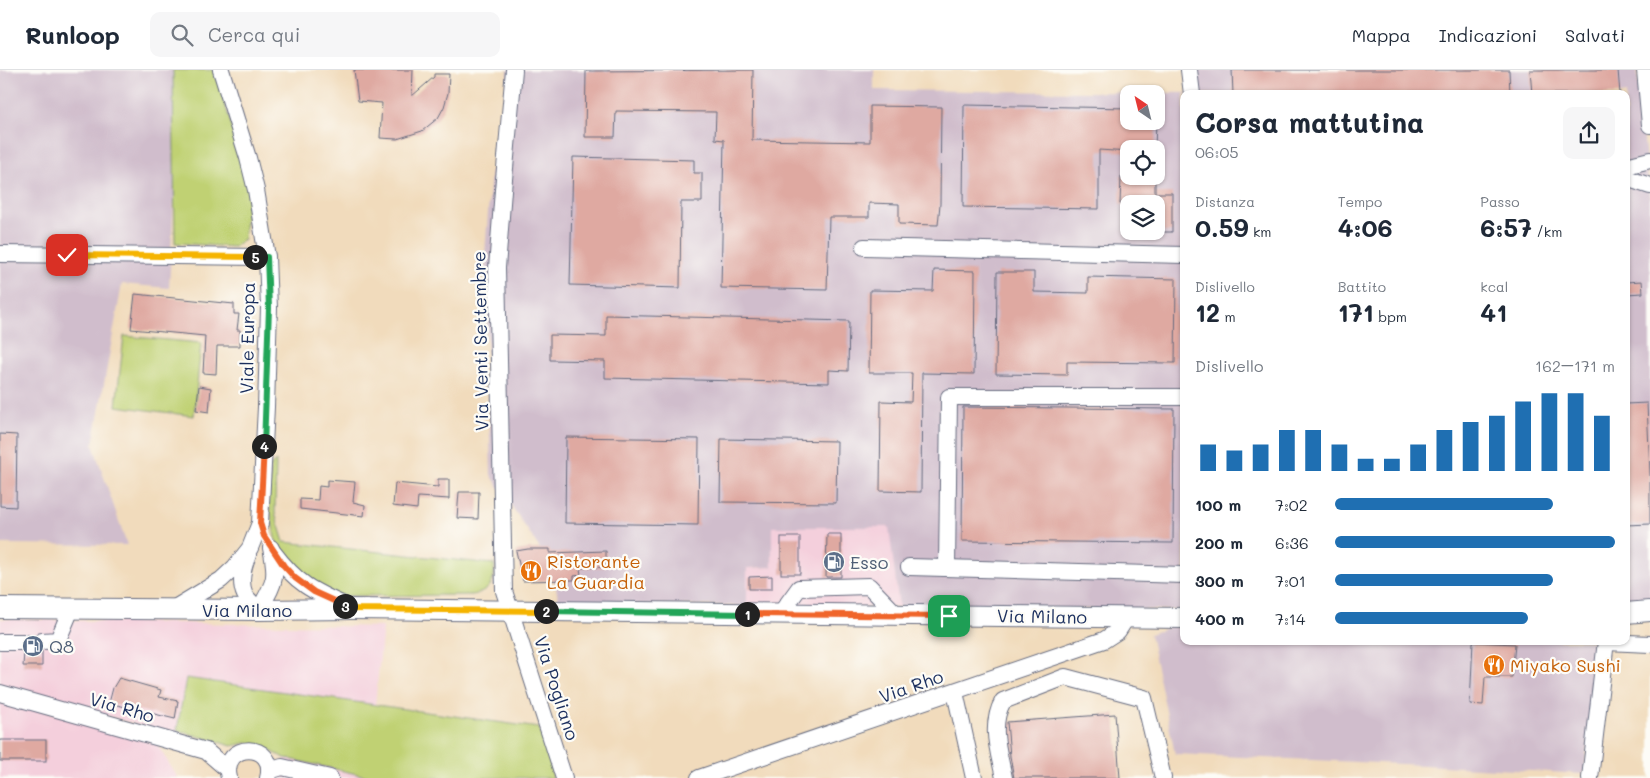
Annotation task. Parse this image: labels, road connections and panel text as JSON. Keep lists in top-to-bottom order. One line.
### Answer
{"streets":{"main road":["Via Milano"],"street":["Viale Europa","Via Venti Settembre","Via Rho","Via Pogliano"]},"crossings":[["Viale Europa","Via Milano"],["Via Venti Settembre","Via Milano"],["Via Venti Settembre","Via Pogliano"],["Via Milano","Via Rho"],["Via Milano","Via Pogliano"]],"places":{"fuel station":["Esso","Q8"],"restaurant":["Ristorante La Guardia","Miyako Sushi"]},"north":"top left","page":{"header":"Runloop","search":"Cerca qui","nav":["Mappa","Indicazioni","Salvati"],"heading":["Corsa mattutina","06:05"],"stats":[["Distanza","0.59 km"],["Tempo","4:06"],["Passo","6:57 /km"],["Dislivello","12 m"],["Battito","171 bpm"],["kcal","41"]],"pins":["5","4","3","2","1"],"chart":["Dislivello","162–171 m"],"list":[{"name":"100 m","note":"7:02"},{"name":"200 m","note":"6:36"},{"name":"300 m","note":"7:01"},{"name":"400 m","note":"7:14"}]}}
